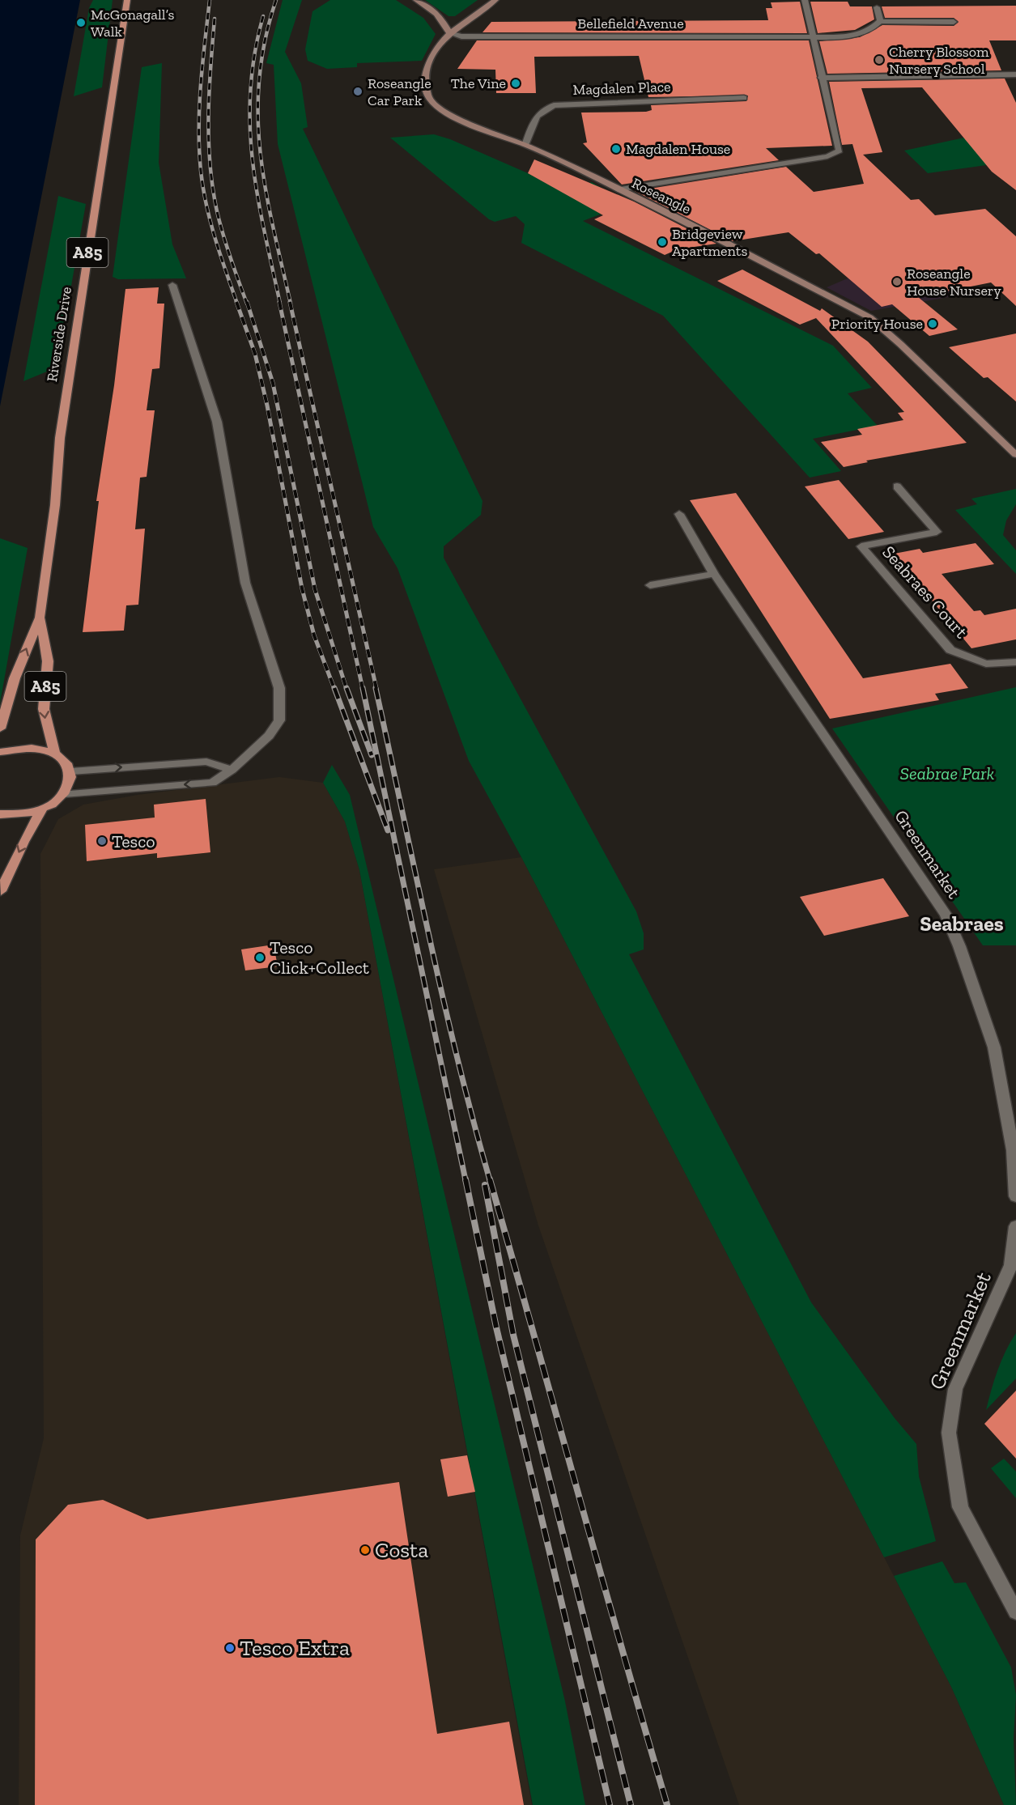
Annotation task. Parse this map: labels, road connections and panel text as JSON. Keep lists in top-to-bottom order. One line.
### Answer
{"streets":{"main road":["A85","Riverside Drive"],"street":["Bellefield Avenue","Magdalen Place","Roseangle","Seabraes Court","Greenmarket"]},"crossings":[["Bellefield Avenue","Roseangle"],["Magdalen Place","Roseangle"]],"districts":["Seabraes"],"parks":["Seabrae Park"],"places":["McGonagall’s Walk","Cherry Blossom Nursery School","The Vine","Roseangle Car Park","Magdalen House","Bridgeview Apartments","Roseangle House Nursery","Priority House","Tesco","Tesco Click+Collect","Costa","Tesco Extra"]}
